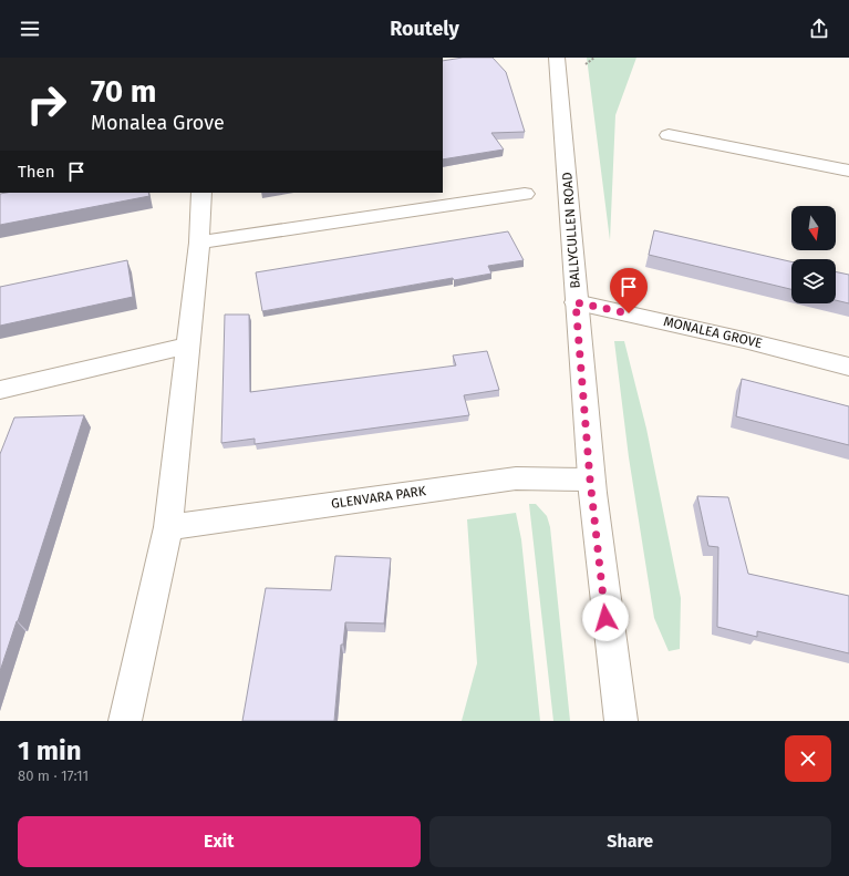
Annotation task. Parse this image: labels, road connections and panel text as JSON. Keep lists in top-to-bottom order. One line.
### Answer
{"streets":{"street":["BALLYCULLEN ROAD","MONALEA GROVE","GLENVARA PARK"]},"crossings":[["BALLYCULLEN ROAD","MONALEA GROVE"],["BALLYCULLEN ROAD","GLENVARA PARK"]],"north":"bottom","page":{"header":"Routely","turn":["70 m","Monalea Grove"],"then":"Then","heading":["1 min","80 m · 17:11"],"buttons":["Exit","Share"]}}
